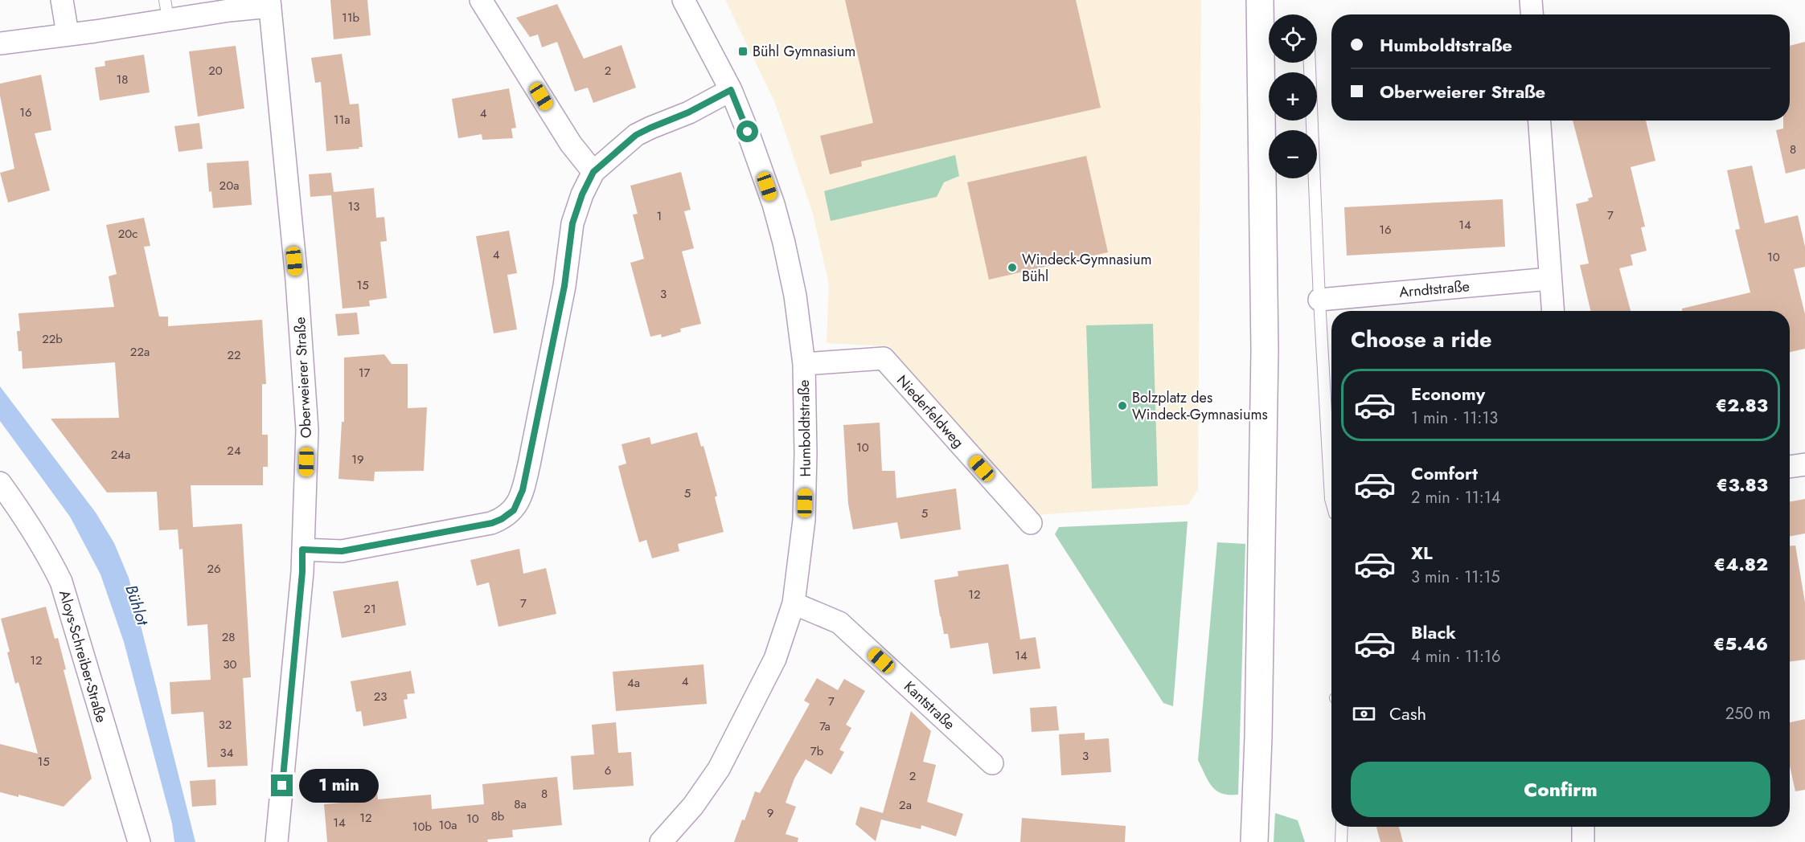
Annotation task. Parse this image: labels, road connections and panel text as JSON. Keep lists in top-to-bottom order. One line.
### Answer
{"streets":{"street":["Arndtstraße","Oberweierer Straße","Niederfeldweg","Humboldtstraße","Aloys-Schreiber-Straße","Kantstraße"]},"crossings":[["Niederfeldweg","Humboldtstraße"],["Humboldtstraße","Kantstraße"]],"water":["Bühlot"],"places":{"transit":["Bühl Gymnasium"],"other":["Windeck-Gymnasium Bühl","Bolzplatz des Windeck-Gymnasiums"]},"house_numbers":["11b","20","2","18","16","4","11a","8","20a","13","7","1","14","16","20c","4","10","15","3","22b","22a","22","17","10","24","24a","19","5","5","26","12","7","21","28","14","12","30","4","4a","23","7","32","7a","7b","34","3","15","6","2","8","8a","2a","9","8b","12","10","14","10a","10b"],"page":{"map_buttons":["+","−"],"banner":["Humboldtstraße","Oberweierer Straße"],"heading":"Choose a ride","list":[{"name":"Economy","note":"1 min · 11:13","value":"€2.83"},{"name":"Comfort","note":"2 min · 11:14","value":"€3.83"},{"name":"XL","note":"3 min · 11:15","value":"€4.82"},{"name":"Black","note":"4 min · 11:16","value":"€5.46"}],"pay":["Cash","250 m"],"buttons":"Confirm","bubble":"1 min"}}
